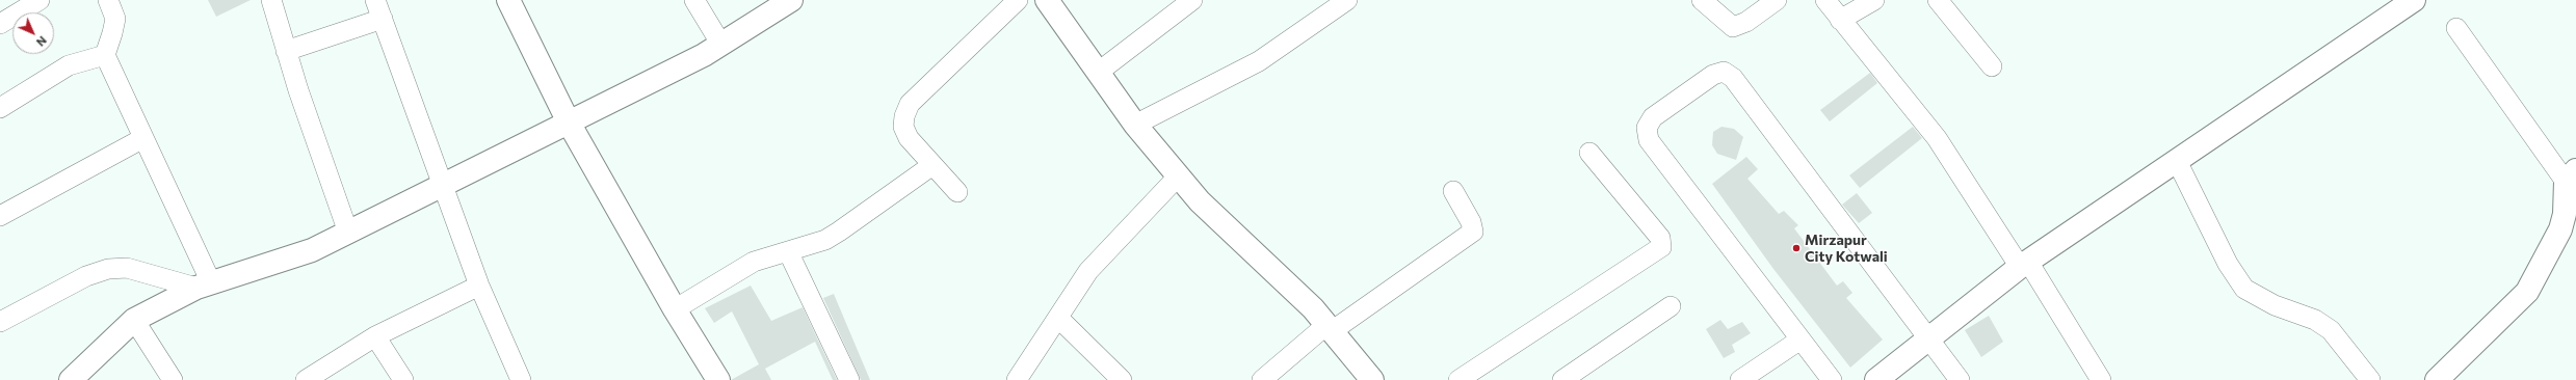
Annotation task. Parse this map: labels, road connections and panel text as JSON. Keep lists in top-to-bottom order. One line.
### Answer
{"places":["Mirzapur City Kotwali"],"north":"bottom right"}
